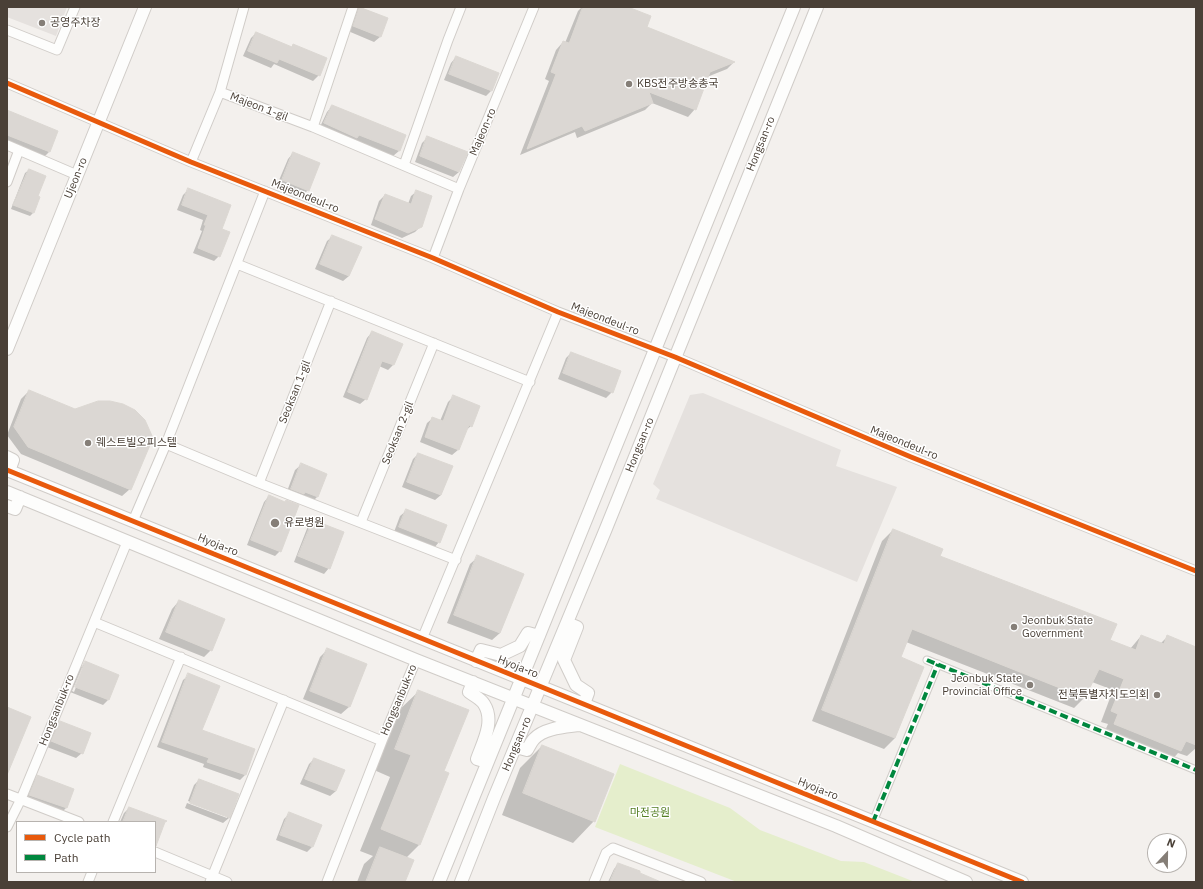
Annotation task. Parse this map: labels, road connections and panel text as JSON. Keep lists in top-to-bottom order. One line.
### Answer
{"streets":{"street":["Majeon 1-gil","Majeon-ro","Hongsan-ro","Ujeon-ro","Majeondeul-ro","Seoksan 1-gil","Seoksan 2-gil","Hyoja-ro","Hongsanbuk-ro"]},"crossings":[["Majeon 1-gil","Majeon-ro"],["Majeon-ro","Majeondeul-ro"],["Hongsan-ro","Majeondeul-ro"],["Hongsan-ro","Hyoja-ro"],["Ujeon-ro","Majeondeul-ro"]],"parks":["마전공원"],"places":["공영주차장","KBS전주방송총국","웨스트빌오피스텔","유로병원","Jeonbuk State Government","Jeonbuk State Provincial Office","전북특별자치도의회"],"legend":["Cycle path","Path"],"north":"top"}
